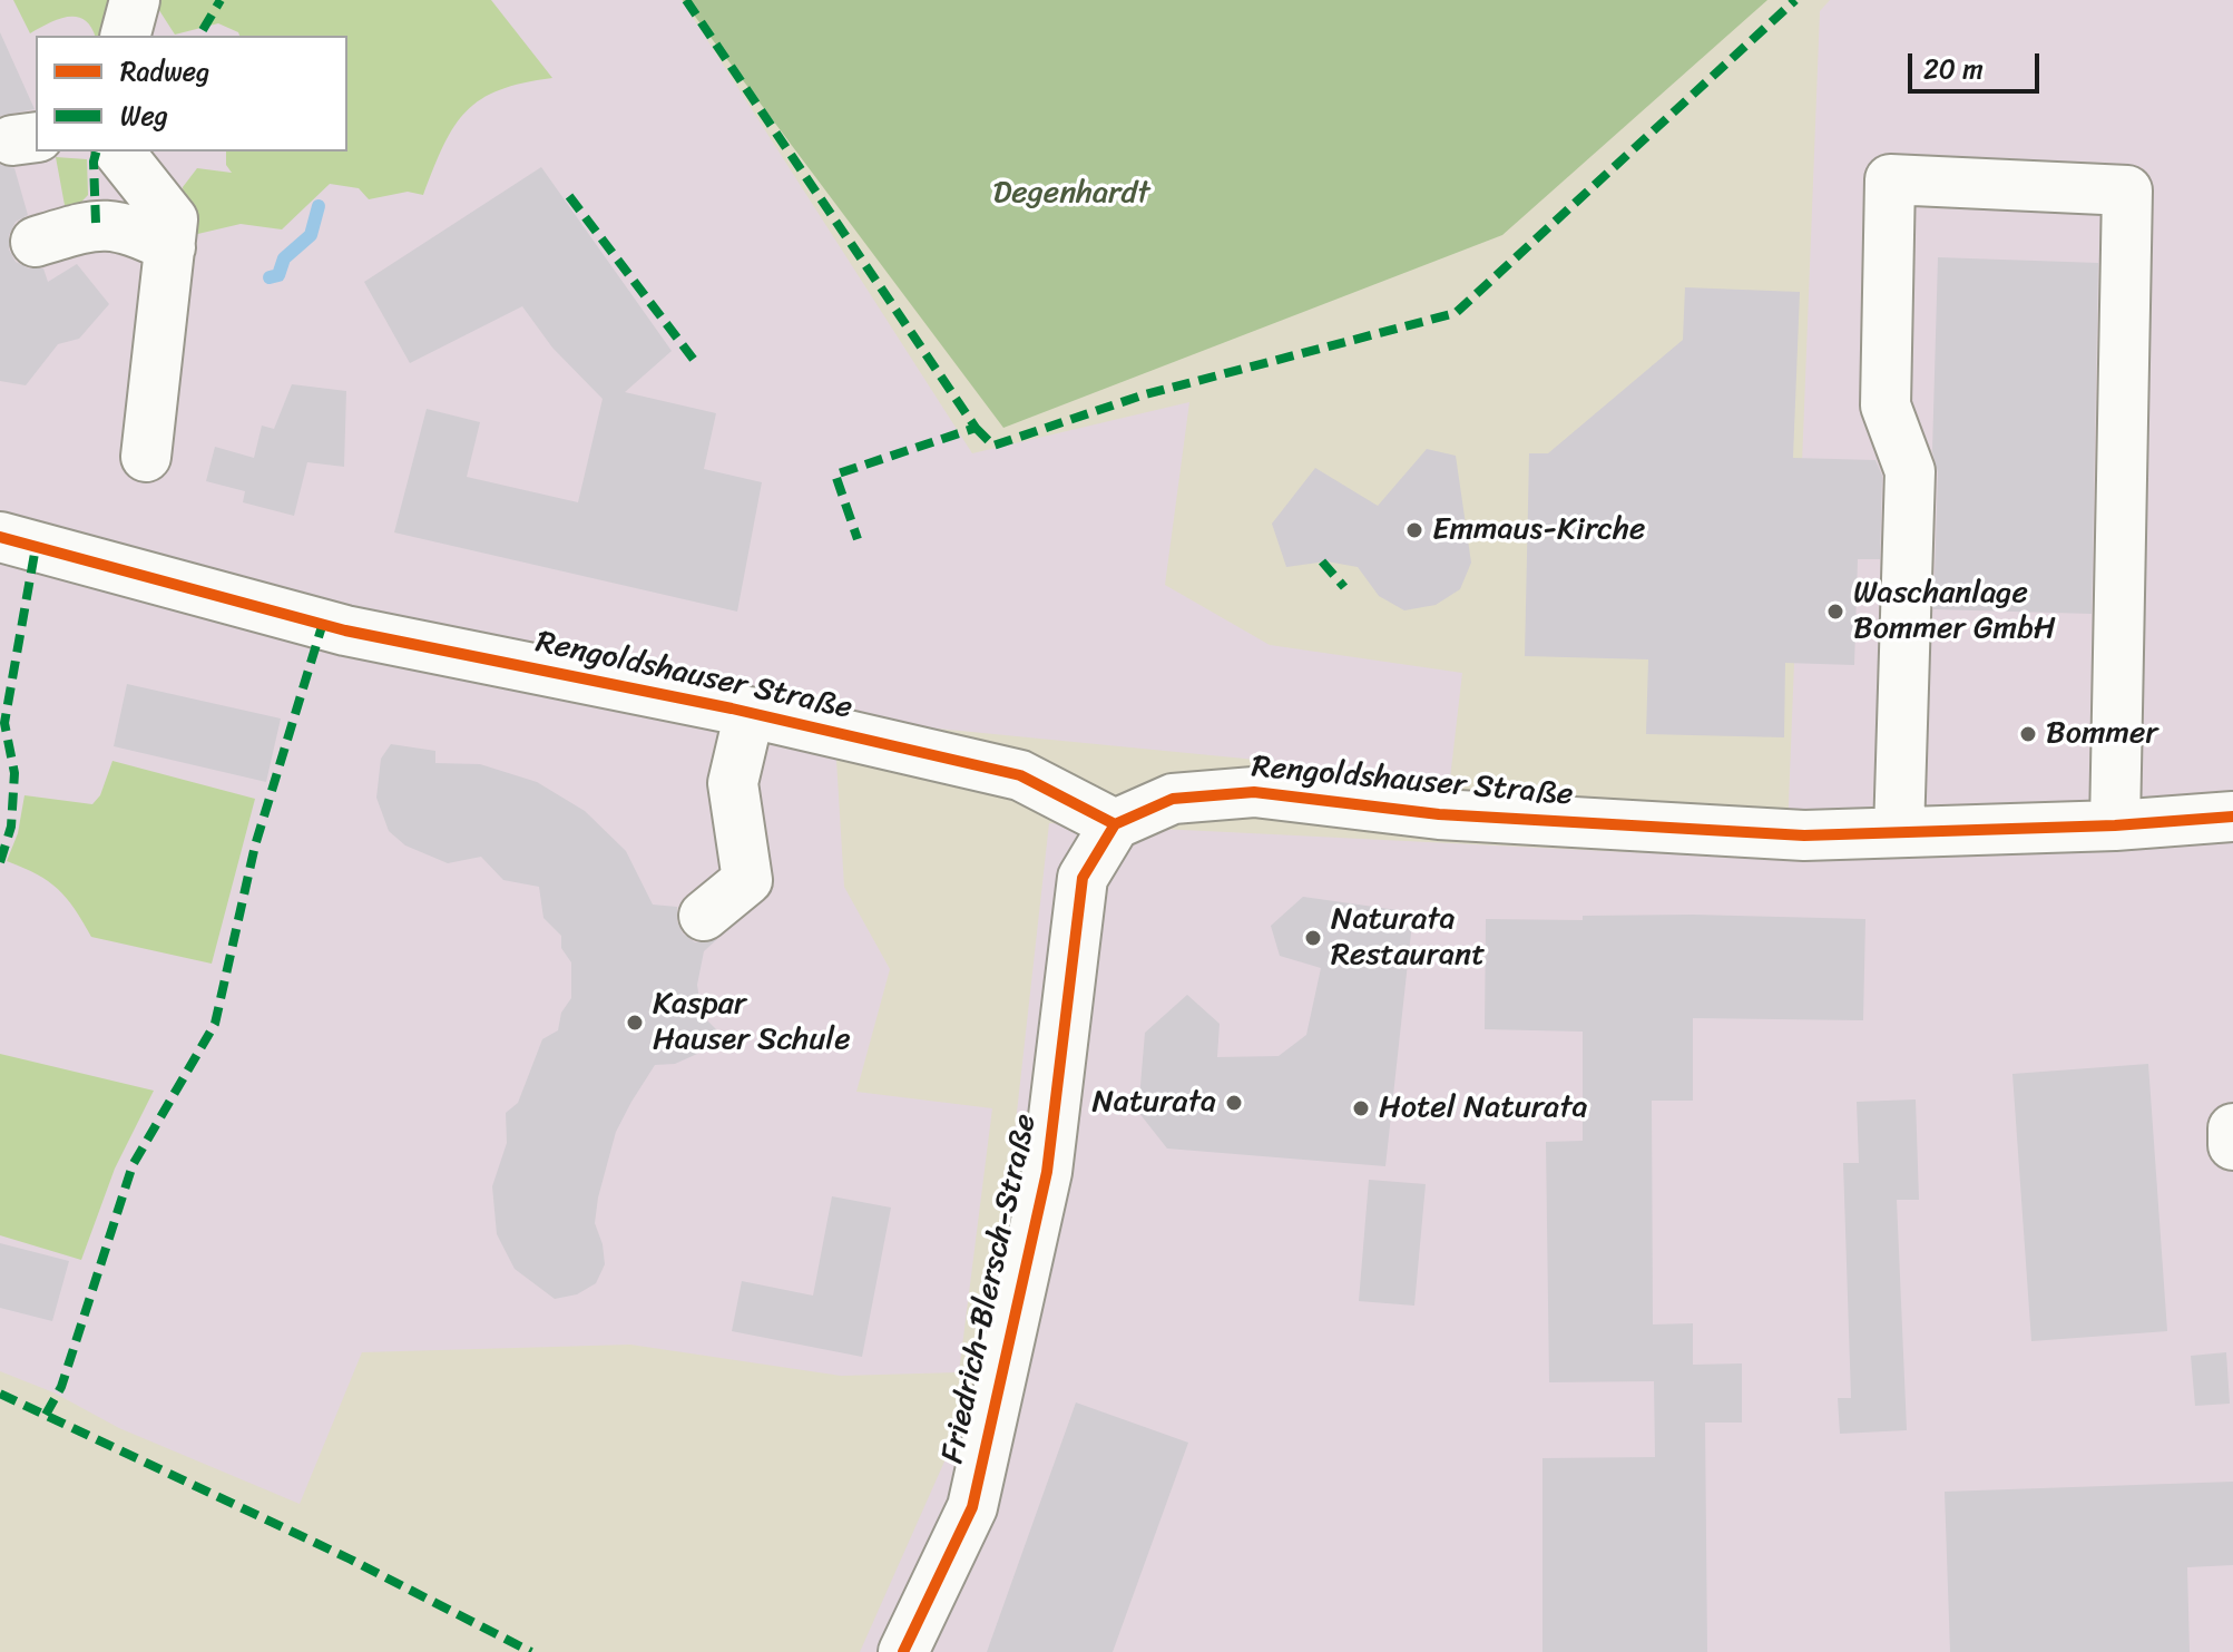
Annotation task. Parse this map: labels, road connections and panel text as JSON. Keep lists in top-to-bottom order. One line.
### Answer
{"streets":{"street":["Rengoldshauser Straße","Friedrich-Blersch-Straße"]},"crossings":[["Rengoldshauser Straße","Friedrich-Blersch-Straße"]],"parks":["Degenhardt"],"places":["Emmaus-Kirche","Waschanlage Bommer GmbH","Bommer","Naturata Restaurant","Kaspar Hauser Schule","Naturata","Hotel Naturata"],"legend":["Radweg","Weg"],"scale_bar":"20 m"}
